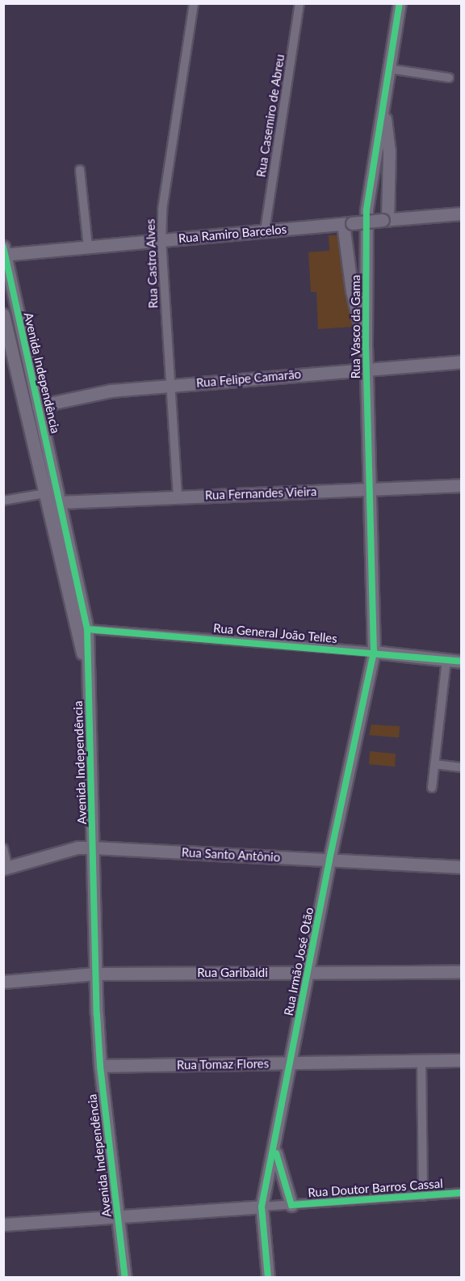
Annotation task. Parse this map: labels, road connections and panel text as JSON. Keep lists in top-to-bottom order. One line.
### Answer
{"streets":{"main road":["Rua Ramiro Barcelos","Rua Vasco da Gama","Avenida Independência","Rua Felipe Camarão","Rua Fernandes Vieira","Rua General João Telles","Rua Santo Antônio","Rua Irmão José Otão","Rua Garibaldi","Rua Tomaz Flores","Rua Doutor Barros Cassal"],"street":["Rua Casemiro de Abreu","Rua Castro Alves"]},"crossings":[["Rua Casemiro de Abreu","Rua Ramiro Barcelos"],["Rua Ramiro Barcelos","Rua Castro Alves"],["Rua Ramiro Barcelos","Avenida Independência"],["Rua Castro Alves","Rua Felipe Camarão"],["Rua Castro Alves","Rua Fernandes Vieira"],["Rua Vasco da Gama","Rua Felipe Camarão"],["Rua Vasco da Gama","Rua Fernandes Vieira"],["Rua Vasco da Gama","Rua General João Telles"],["Rua Vasco da Gama","Rua Irmão José Otão"],["Avenida Independência","Rua Felipe Camarão"],["Avenida Independência","Rua Fernandes Vieira"],["Avenida Independência","Rua General João Telles"],["Avenida Independência","Rua Santo Antônio"],["Avenida Independência","Rua Garibaldi"],["Avenida Independência","Rua Tomaz Flores"],["Avenida Independência","Rua Doutor Barros Cassal"],["Rua General João Telles","Rua Irmão José Otão"],["Rua Santo Antônio","Rua Irmão José Otão"],["Rua Irmão José Otão","Rua Garibaldi"],["Rua Irmão José Otão","Rua Tomaz Flores"],["Rua Irmão José Otão","Rua Doutor Barros Cassal"]]}
